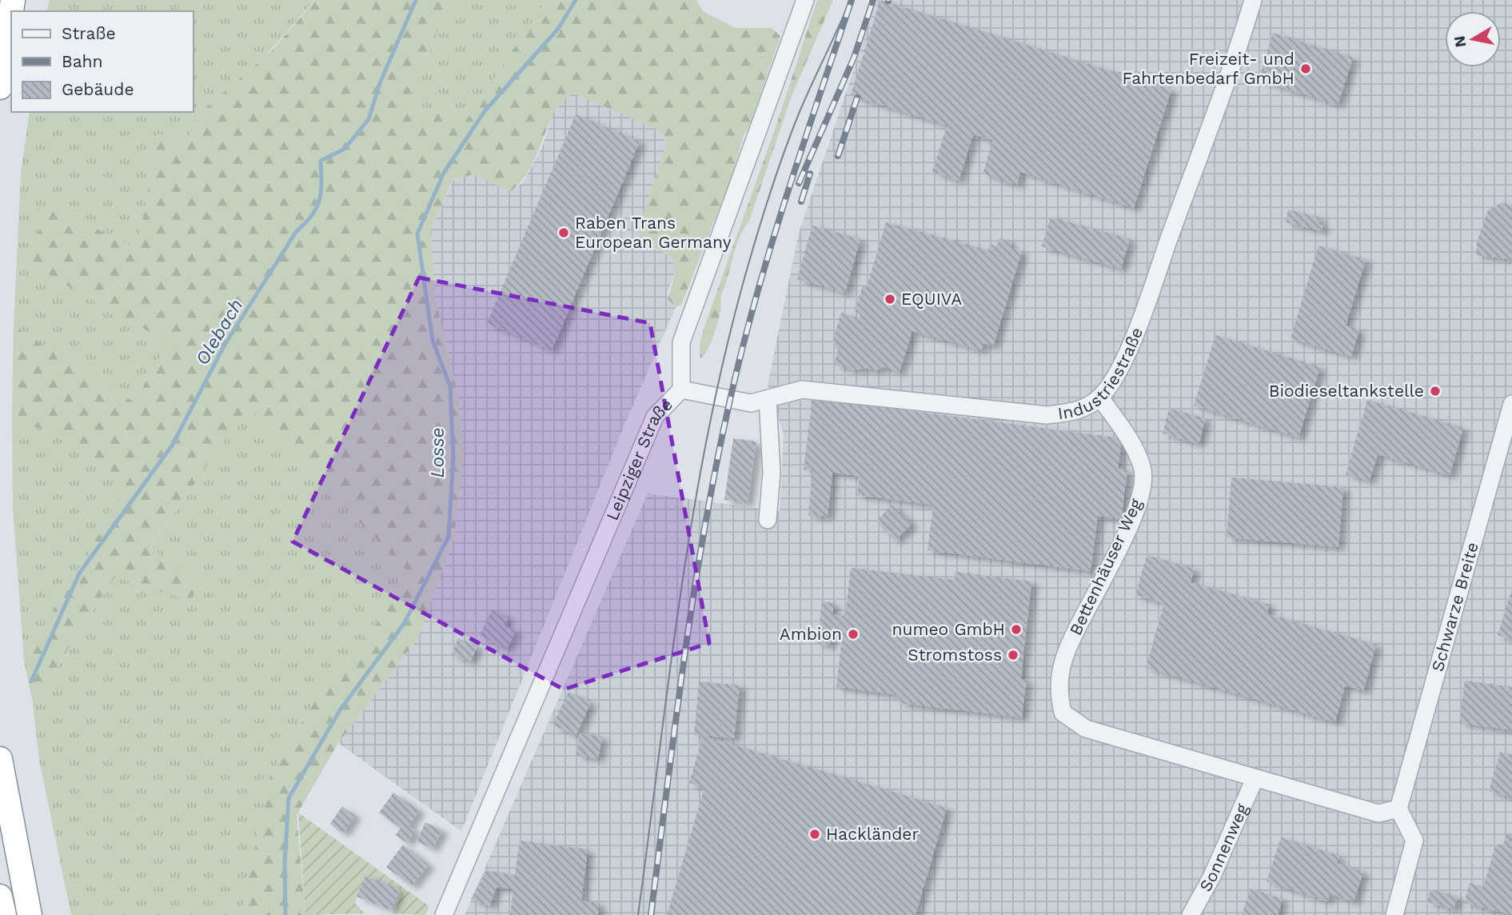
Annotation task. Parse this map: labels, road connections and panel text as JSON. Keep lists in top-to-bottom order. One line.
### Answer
{"streets":{"street":["Industriestraße","Leipziger Straße","Bettenhäuser Weg","Schwarze Breite","Sonnenweg"]},"crossings":[["Industriestraße","Leipziger Straße"],["Industriestraße","Bettenhäuser Weg"],["Bettenhäuser Weg","Sonnenweg"]],"water":["Olebach","Losse"],"places":["Freizeit- und Fahrtenbedarf GmbH","Raben Trans European Germany","EQUIVA","Biodieseltankstelle","numeo GmbH","Ambion","Stromstoss","Hackländer"],"legend":["Straße","Bahn","Gebäude"],"north":"left"}
